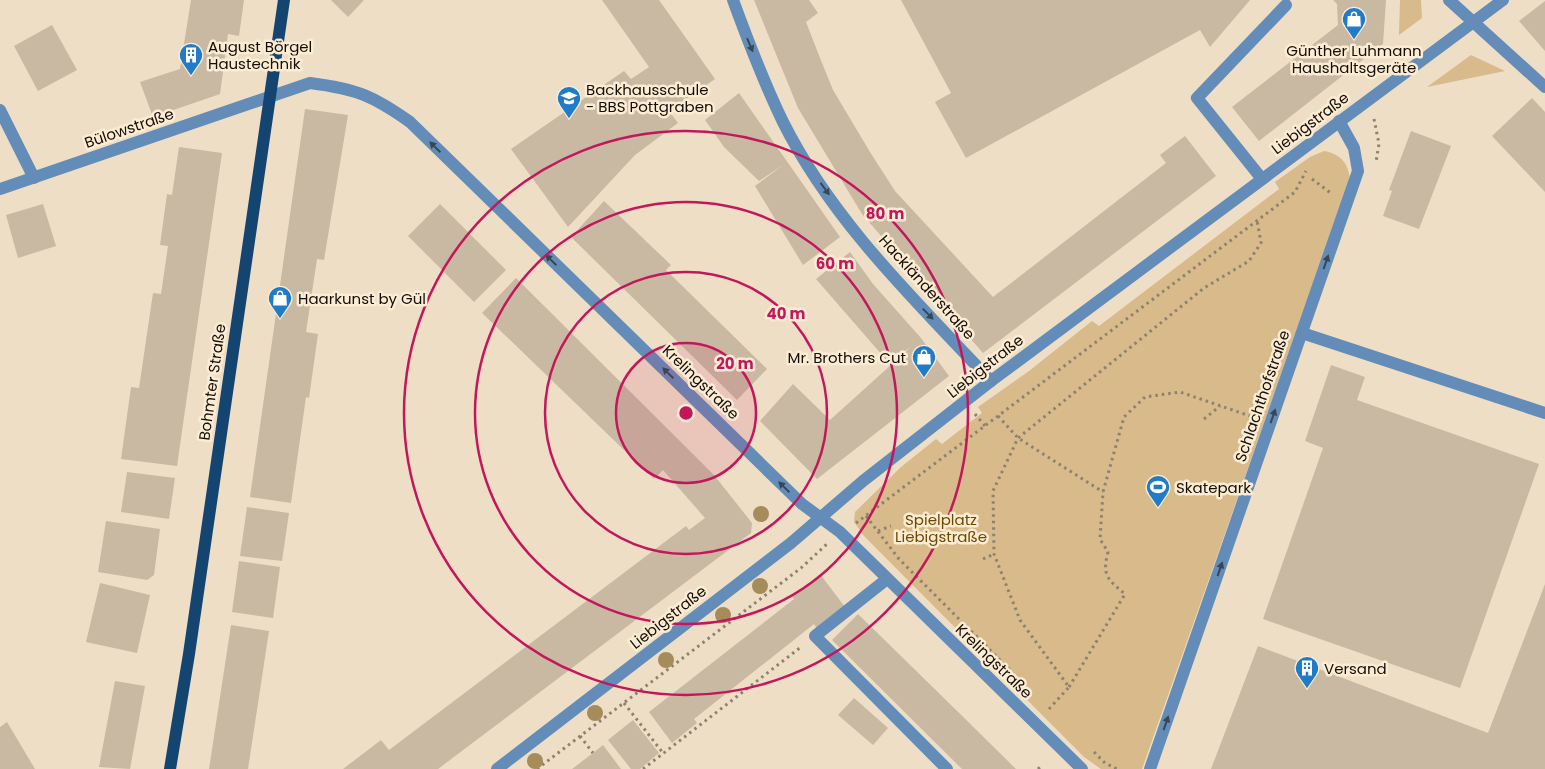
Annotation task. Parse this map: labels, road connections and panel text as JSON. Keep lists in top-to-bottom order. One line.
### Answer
{"streets":{"main road":["Bohmter Straße"],"street":["Liebigstraße","Bülowstraße","Hackländerstraße","Krelingstraße","Schlachthofstraße"]},"crossings":[["Liebigstraße","Hackländerstraße"],["Liebigstraße","Krelingstraße"],["Liebigstraße","Schlachthofstraße"],["Bülowstraße","Bohmter Straße"],["Bülowstraße","Krelingstraße"],["Bohmter Straße","Krelingstraße"]],"one_way":["Hackländerstraße","Krelingstraße","Schlachthofstraße"],"parks":["Spielplatz Liebigstraße"],"places":{"shop":["Günther Luhmann Haushaltsgeräte","Haarkunst by Gül","Mr. Brothers Cut"],"building":["August Börgel Haustechnik","Versand"],"school or university":["Backhausschule - BBS Pottgraben"],"sports":["Skatepark"]},"rings":["80 m","60 m","40 m","20 m"]}
